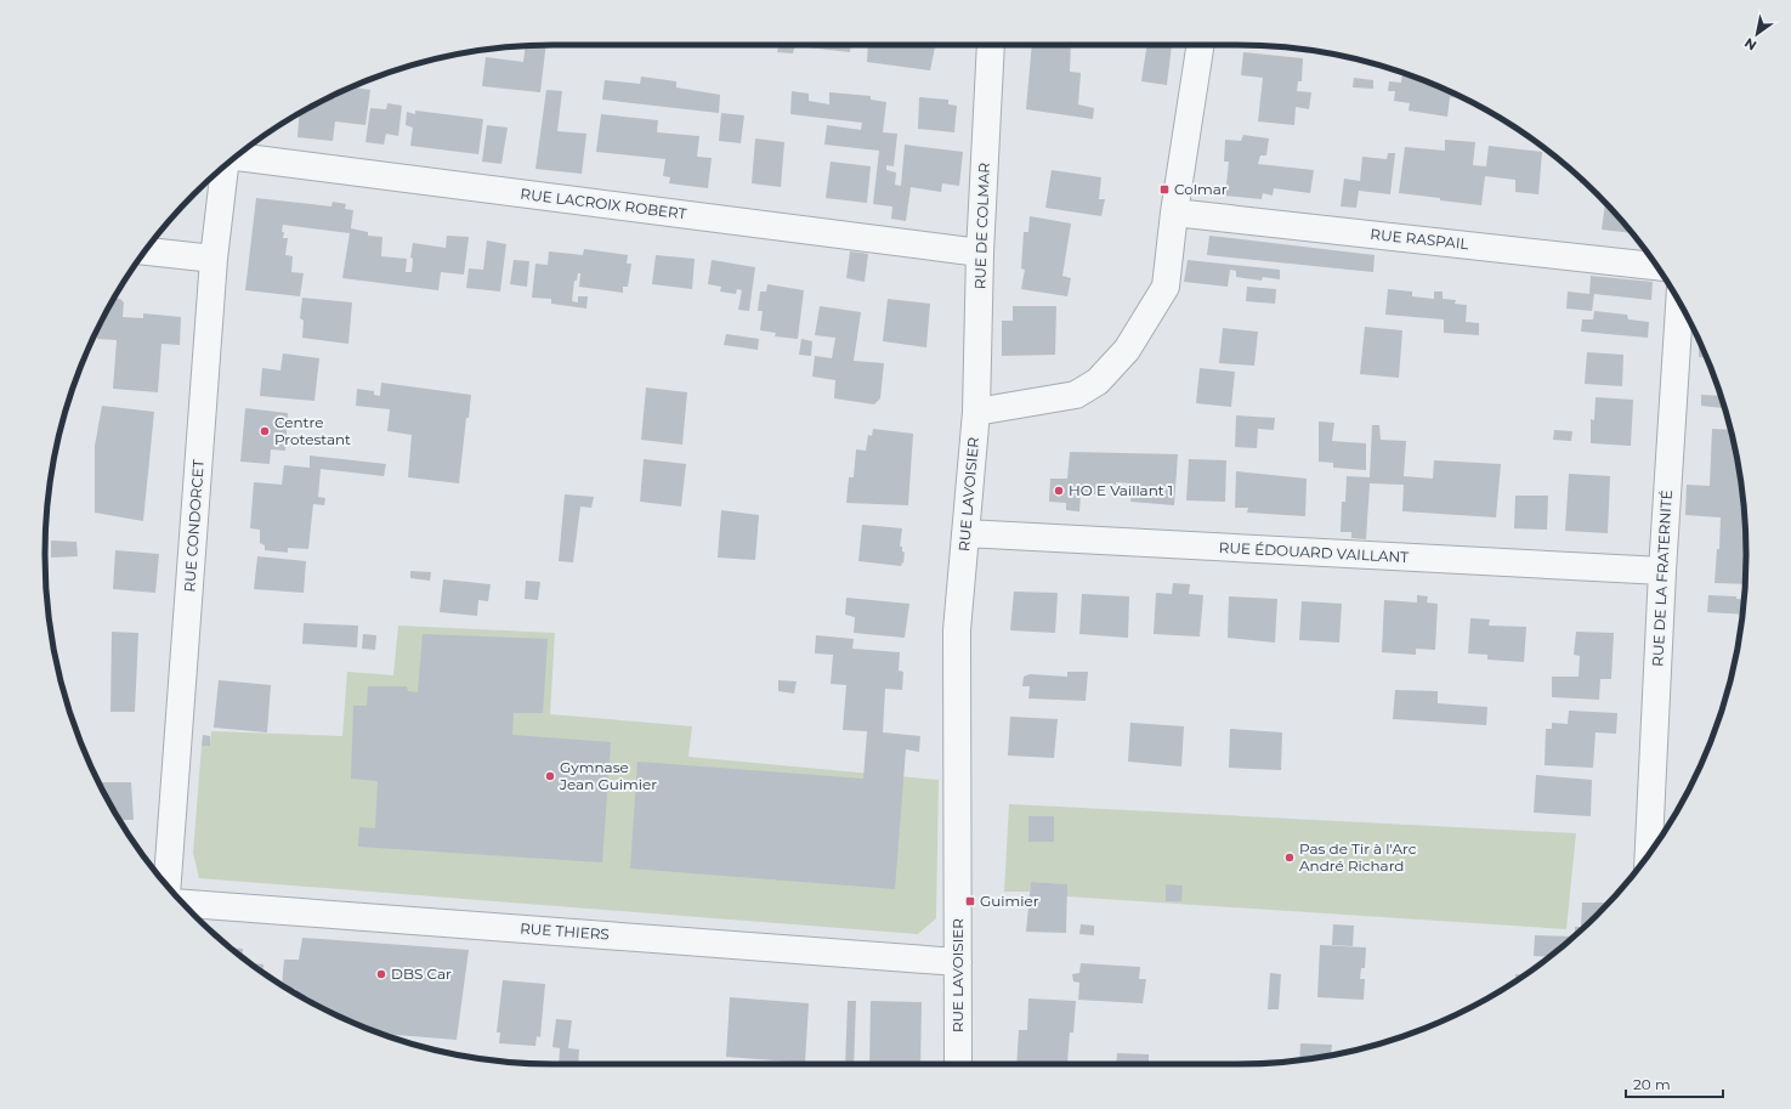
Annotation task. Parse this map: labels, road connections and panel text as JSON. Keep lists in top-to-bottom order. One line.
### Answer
{"streets":{"street":["RUE LACROIX ROBERT","RUE DE COLMAR","RUE RASPAIL","RUE LAVOISIER","RUE CONDORCET","RUE ÉDOUARD VAILLANT","RUE DE LA FRATERNITÉ","RUE THIERS"]},"crossings":[["RUE LACROIX ROBERT","RUE DE COLMAR"],["RUE DE COLMAR","RUE LAVOISIER"],["RUE LAVOISIER","RUE ÉDOUARD VAILLANT"],["RUE LAVOISIER","RUE THIERS"],["RUE ÉDOUARD VAILLANT","RUE DE LA FRATERNITÉ"]],"places":{"transit":["Colmar","Guimier"],"other":["Centre Protestant","HO E Vaillant 1","Gymnase Jean Guimier","Pas de Tir à l'Arc André Richard","DBS Car"]},"scale_bar":"20 m","north":"bottom left"}
